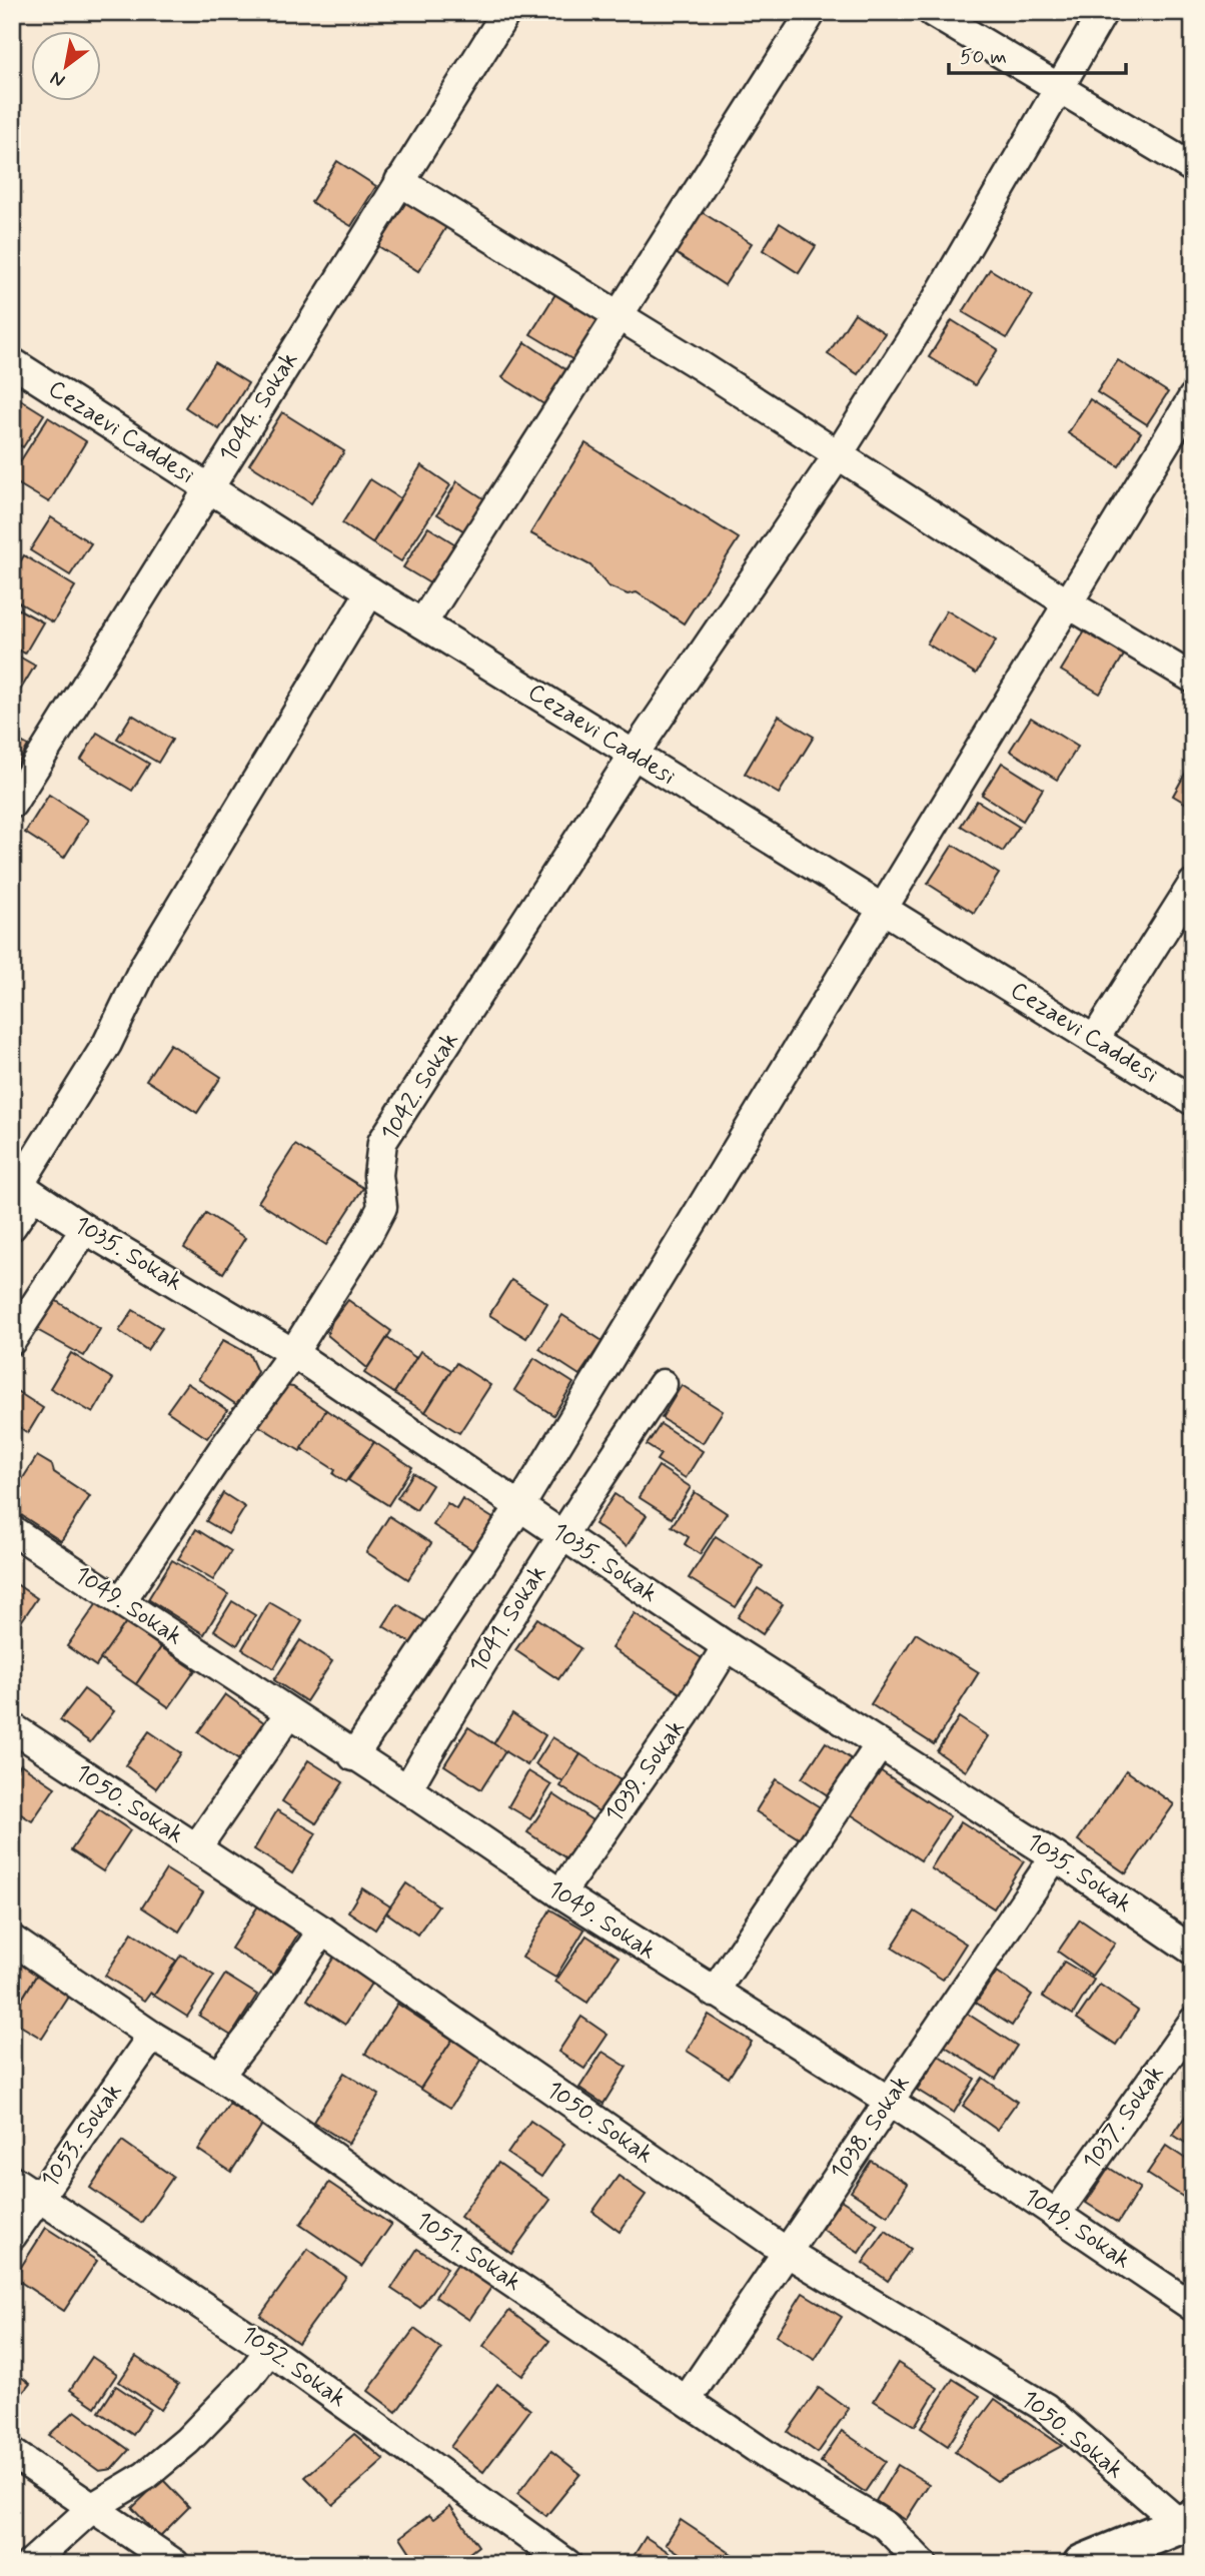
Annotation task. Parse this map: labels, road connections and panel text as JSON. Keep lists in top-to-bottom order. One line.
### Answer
{"streets":{"street":["1044. Sokak","Cezaevi Caddesi","1042. Sokak","1035. Sokak","1049. Sokak","1041. Sokak","1039. Sokak","1050. Sokak","1037. Sokak","1038. Sokak","1053. Sokak","1051. Sokak","1052. Sokak"]},"crossings":[["1044. Sokak","Cezaevi Caddesi"],["Cezaevi Caddesi","1042. Sokak"],["1042. Sokak","1035. Sokak"],["1042. Sokak","1049. Sokak"],["1035. Sokak","1041. Sokak"],["1035. Sokak","1039. Sokak"],["1035. Sokak","1038. Sokak"],["1049. Sokak","1041. Sokak"],["1049. Sokak","1039. Sokak"],["1049. Sokak","1037. Sokak"],["1049. Sokak","1038. Sokak"],["1050. Sokak","1038. Sokak"],["1038. Sokak","1051. Sokak"],["1053. Sokak","1051. Sokak"],["1053. Sokak","1052. Sokak"]],"scale_bar":"50 m","north":"bottom left"}
